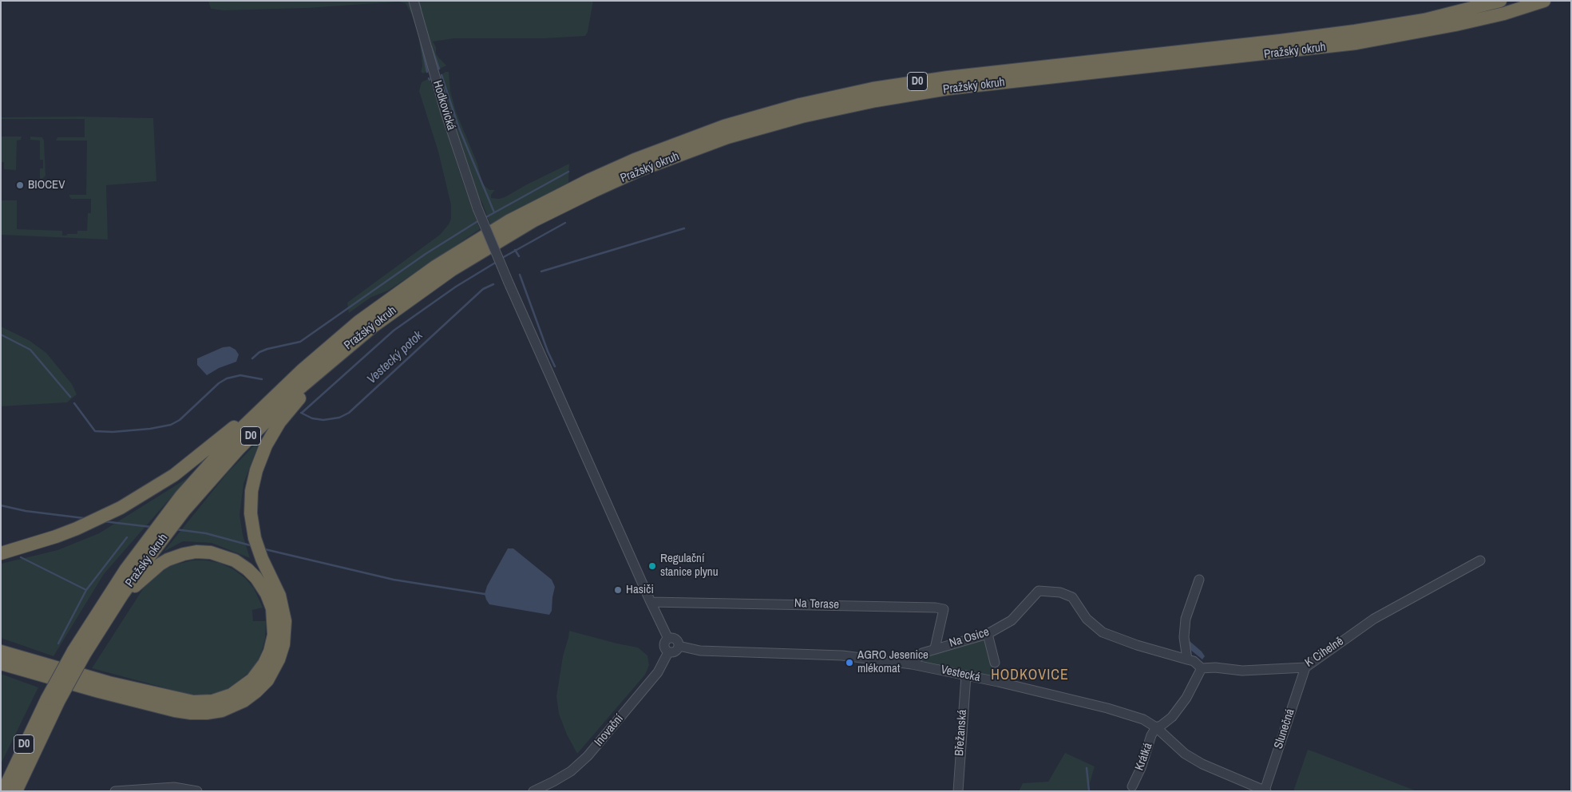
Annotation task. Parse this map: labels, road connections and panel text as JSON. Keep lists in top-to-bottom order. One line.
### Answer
{"streets":{"highway":["Pražský okruh","D0"],"street":["Hodkovická","Na Terase","Na Osice","K Cihelně","Vestecká","Slunečná","Inovační","Břežanská","Krátká"]},"crossings":[["Hodkovická","Vestecká"],["Na Terase","Na Osice"],["Na Terase","Vestecká"],["Na Osice","K Cihelně"],["Na Osice","Vestecká"],["K Cihelně","Slunečná"],["Vestecká","Slunečná"],["Vestecká","Inovační"],["Vestecká","Břežanská"],["Vestecká","Krátká"]],"districts":["HODKOVICE"],"water":["Vestecký potok"],"places":["BIOCEV","Regulační stanice plynu","Hasiči","AGRO Jesenice mlékomat"]}
